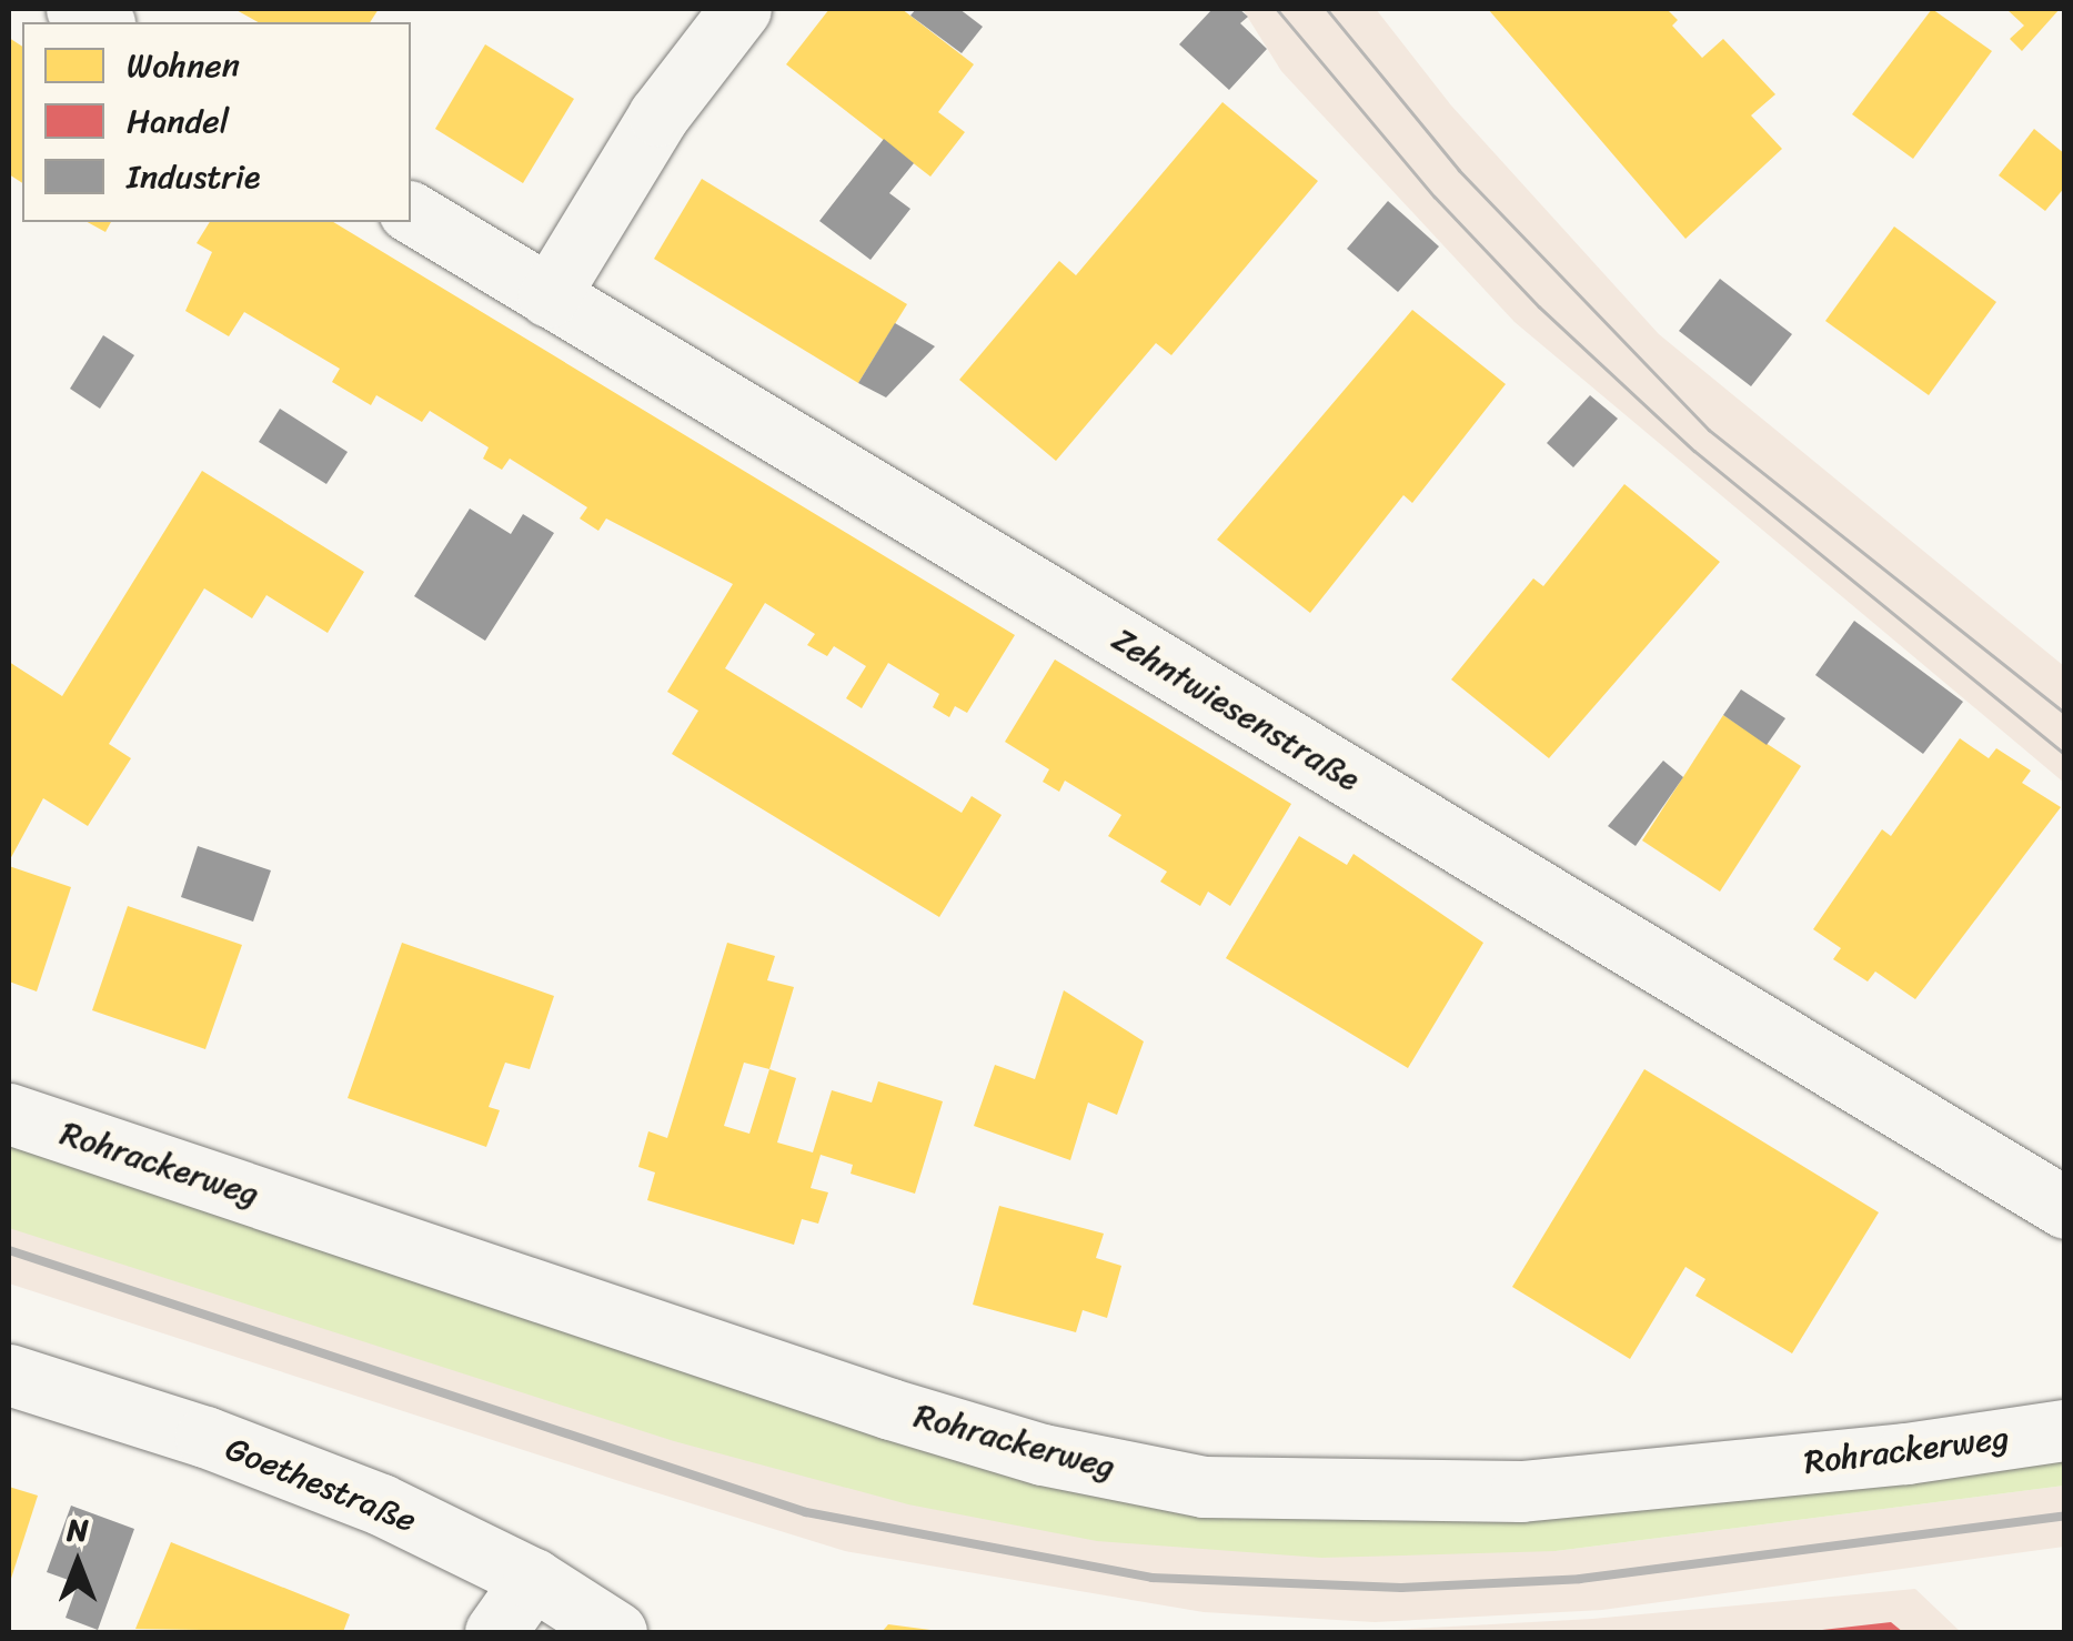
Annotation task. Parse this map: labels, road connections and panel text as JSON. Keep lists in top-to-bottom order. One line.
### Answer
{"streets":{"street":["Zehntwiesenstraße","Rohrackerweg","Goethestraße"]},"legend":["Wohnen","Handel","Industrie"],"north":"top"}
